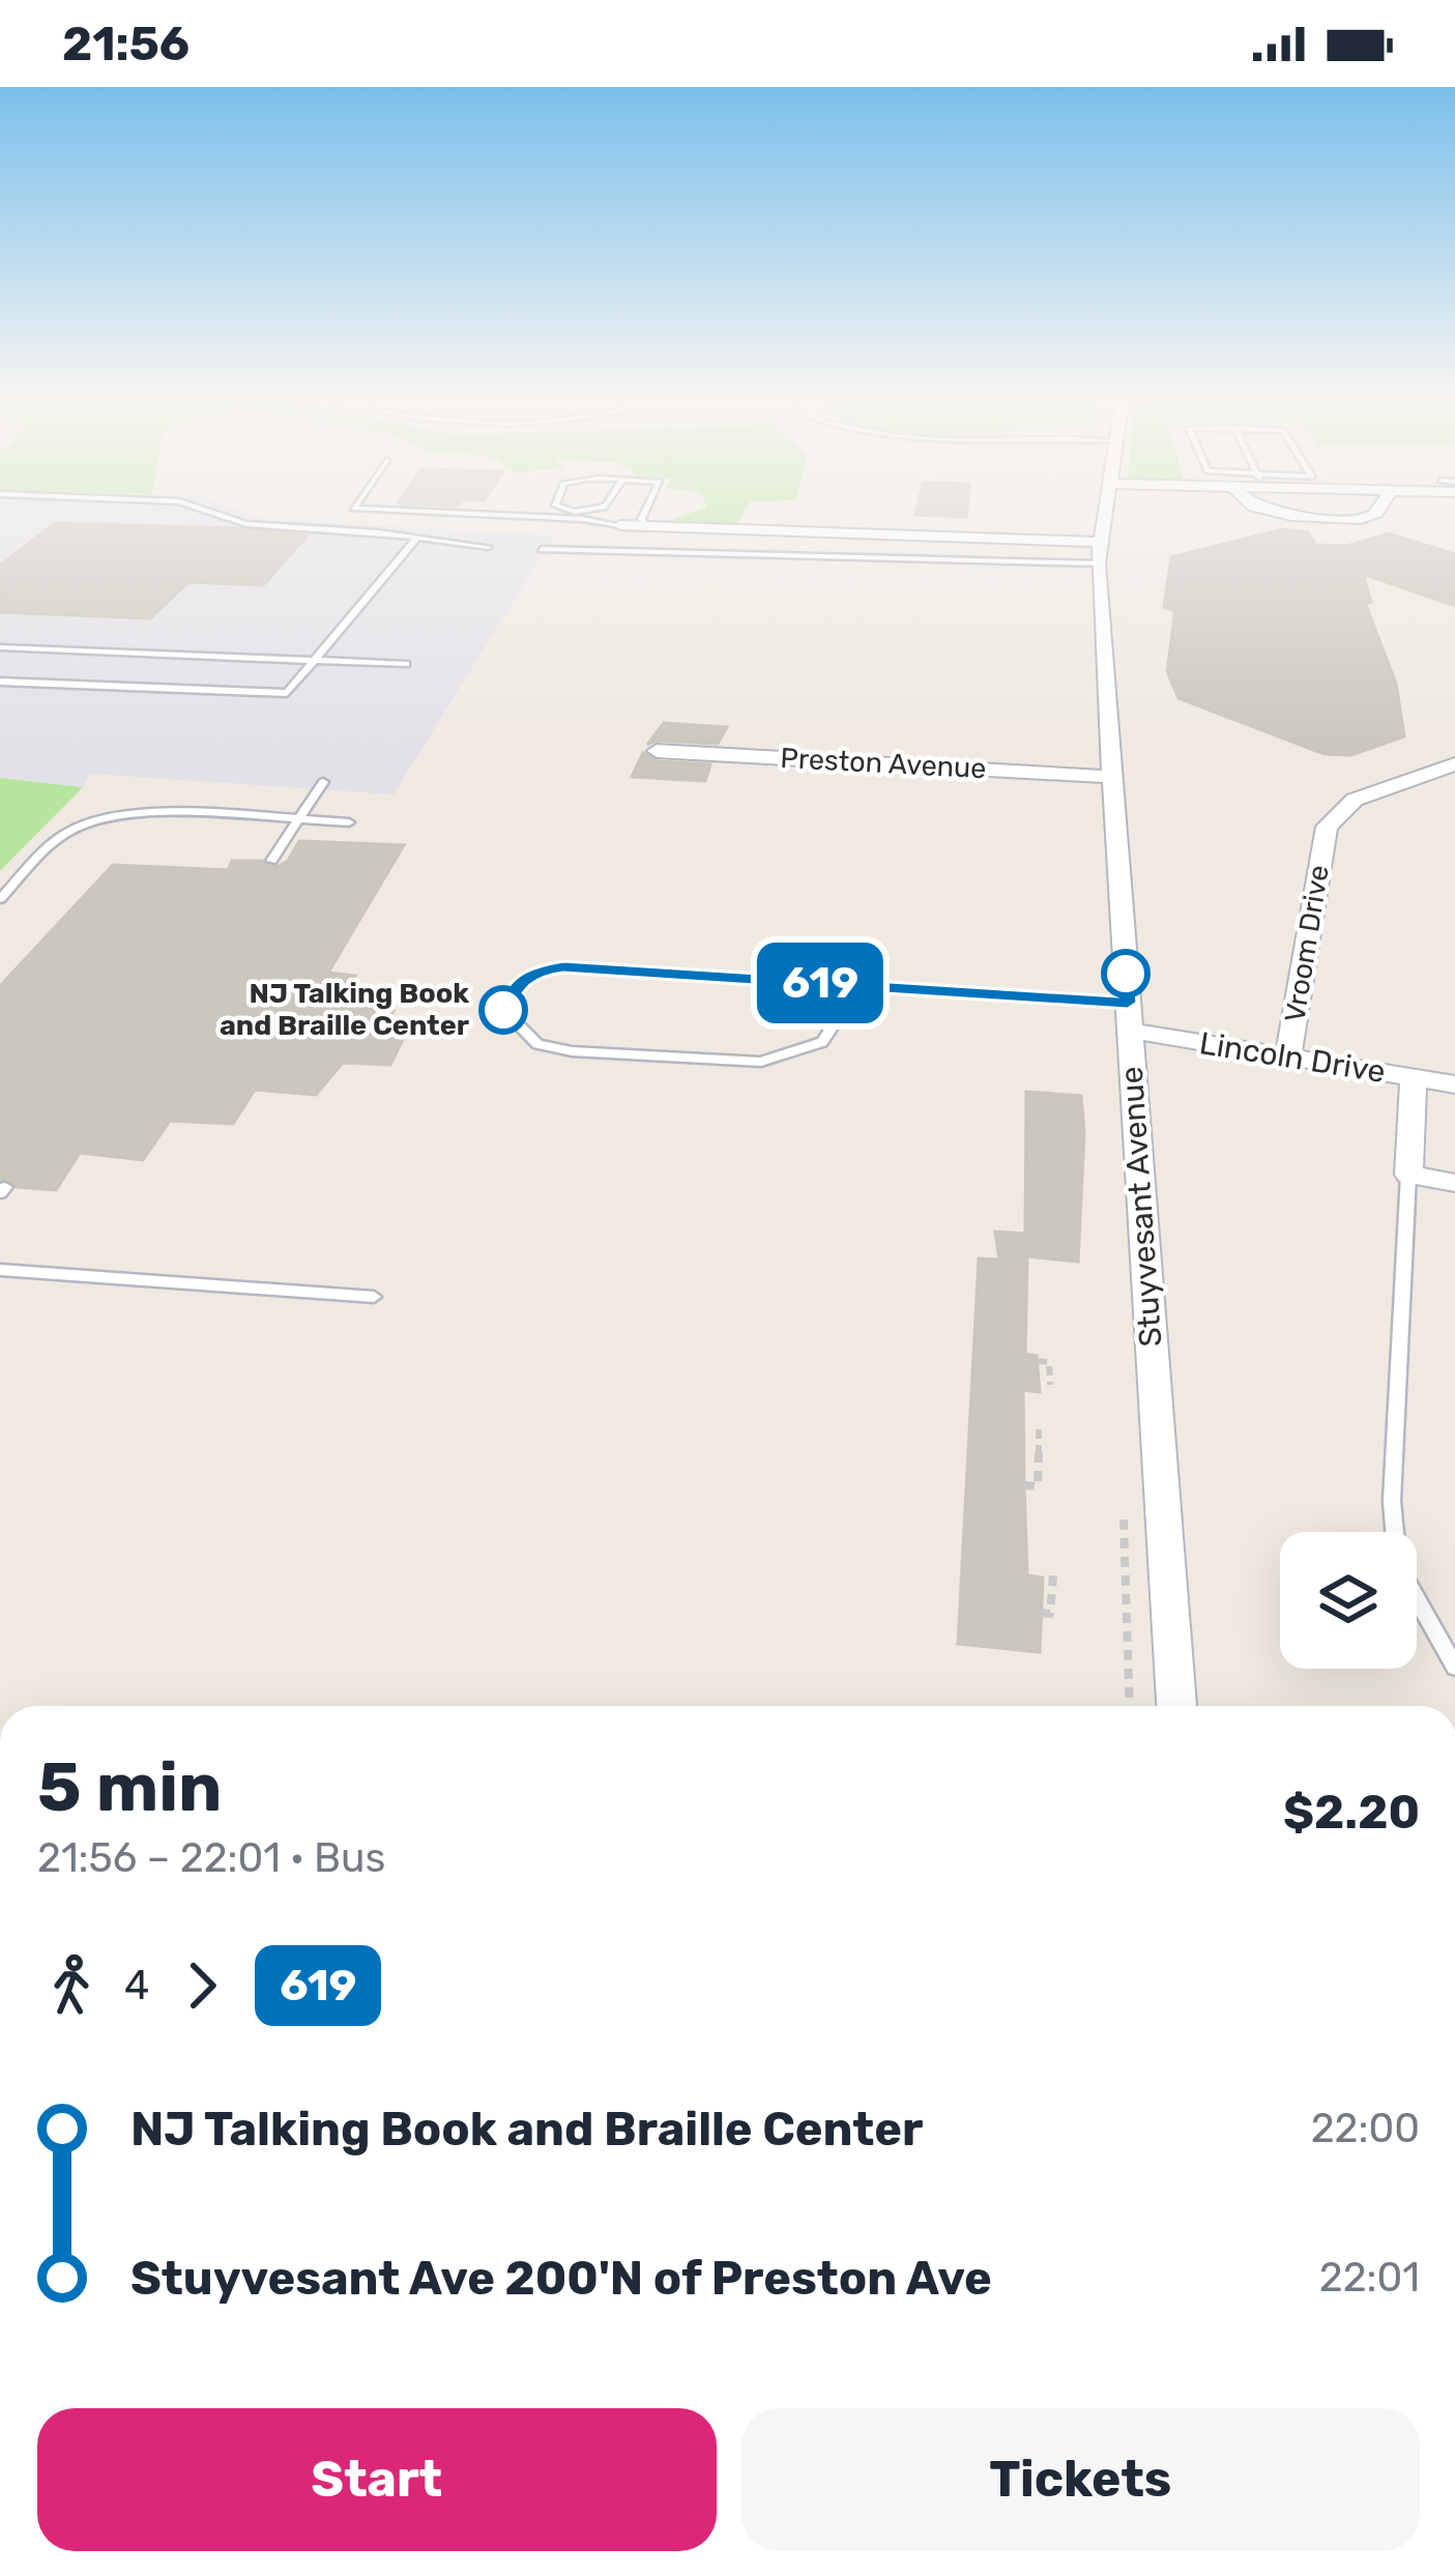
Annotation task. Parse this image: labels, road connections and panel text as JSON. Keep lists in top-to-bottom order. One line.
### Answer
{"streets":{"street":["Preston Avenue","Vroom Drive","Lincoln Drive","Stuyvesant Avenue"]},"crossings":[["Preston Avenue","Stuyvesant Avenue"],["Vroom Drive","Lincoln Drive"],["Lincoln Drive","Stuyvesant Avenue"]],"places":["NJ Talking Book and Braille Center"],"lines":["bus line 619"],"page":{"status":"21:56","on_map":"619","heading":["5 min","21:56 – 22:01 · Bus","$2.20"],"legs":["4","619"],"list":[{"name":"NJ Talking Book and Braille Center","value":"22:00"},{"name":"Stuyvesant Ave 200'N of Preston Ave","value":"22:01"}],"buttons":["Start","Tickets"]}}
